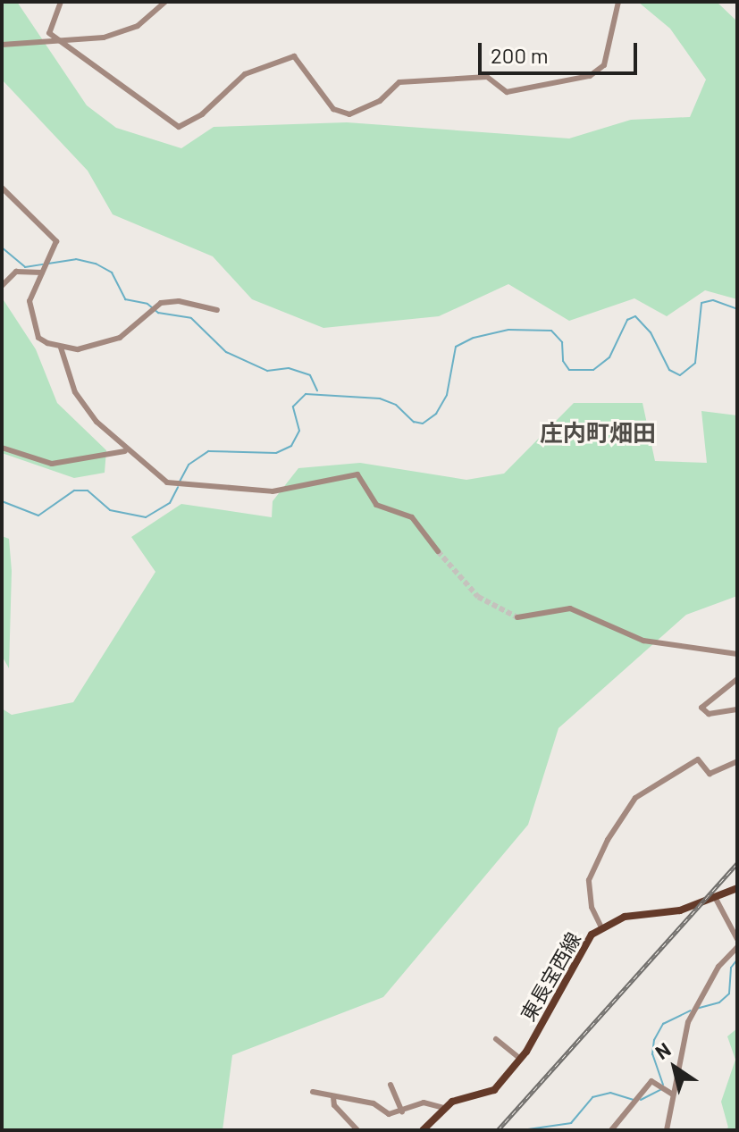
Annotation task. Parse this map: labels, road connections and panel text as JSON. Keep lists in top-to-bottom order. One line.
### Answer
{"streets":{"main road":["東長宝西線"]},"districts":["庄内町畑田"],"scale_bar":"200 m","north":"top left"}
